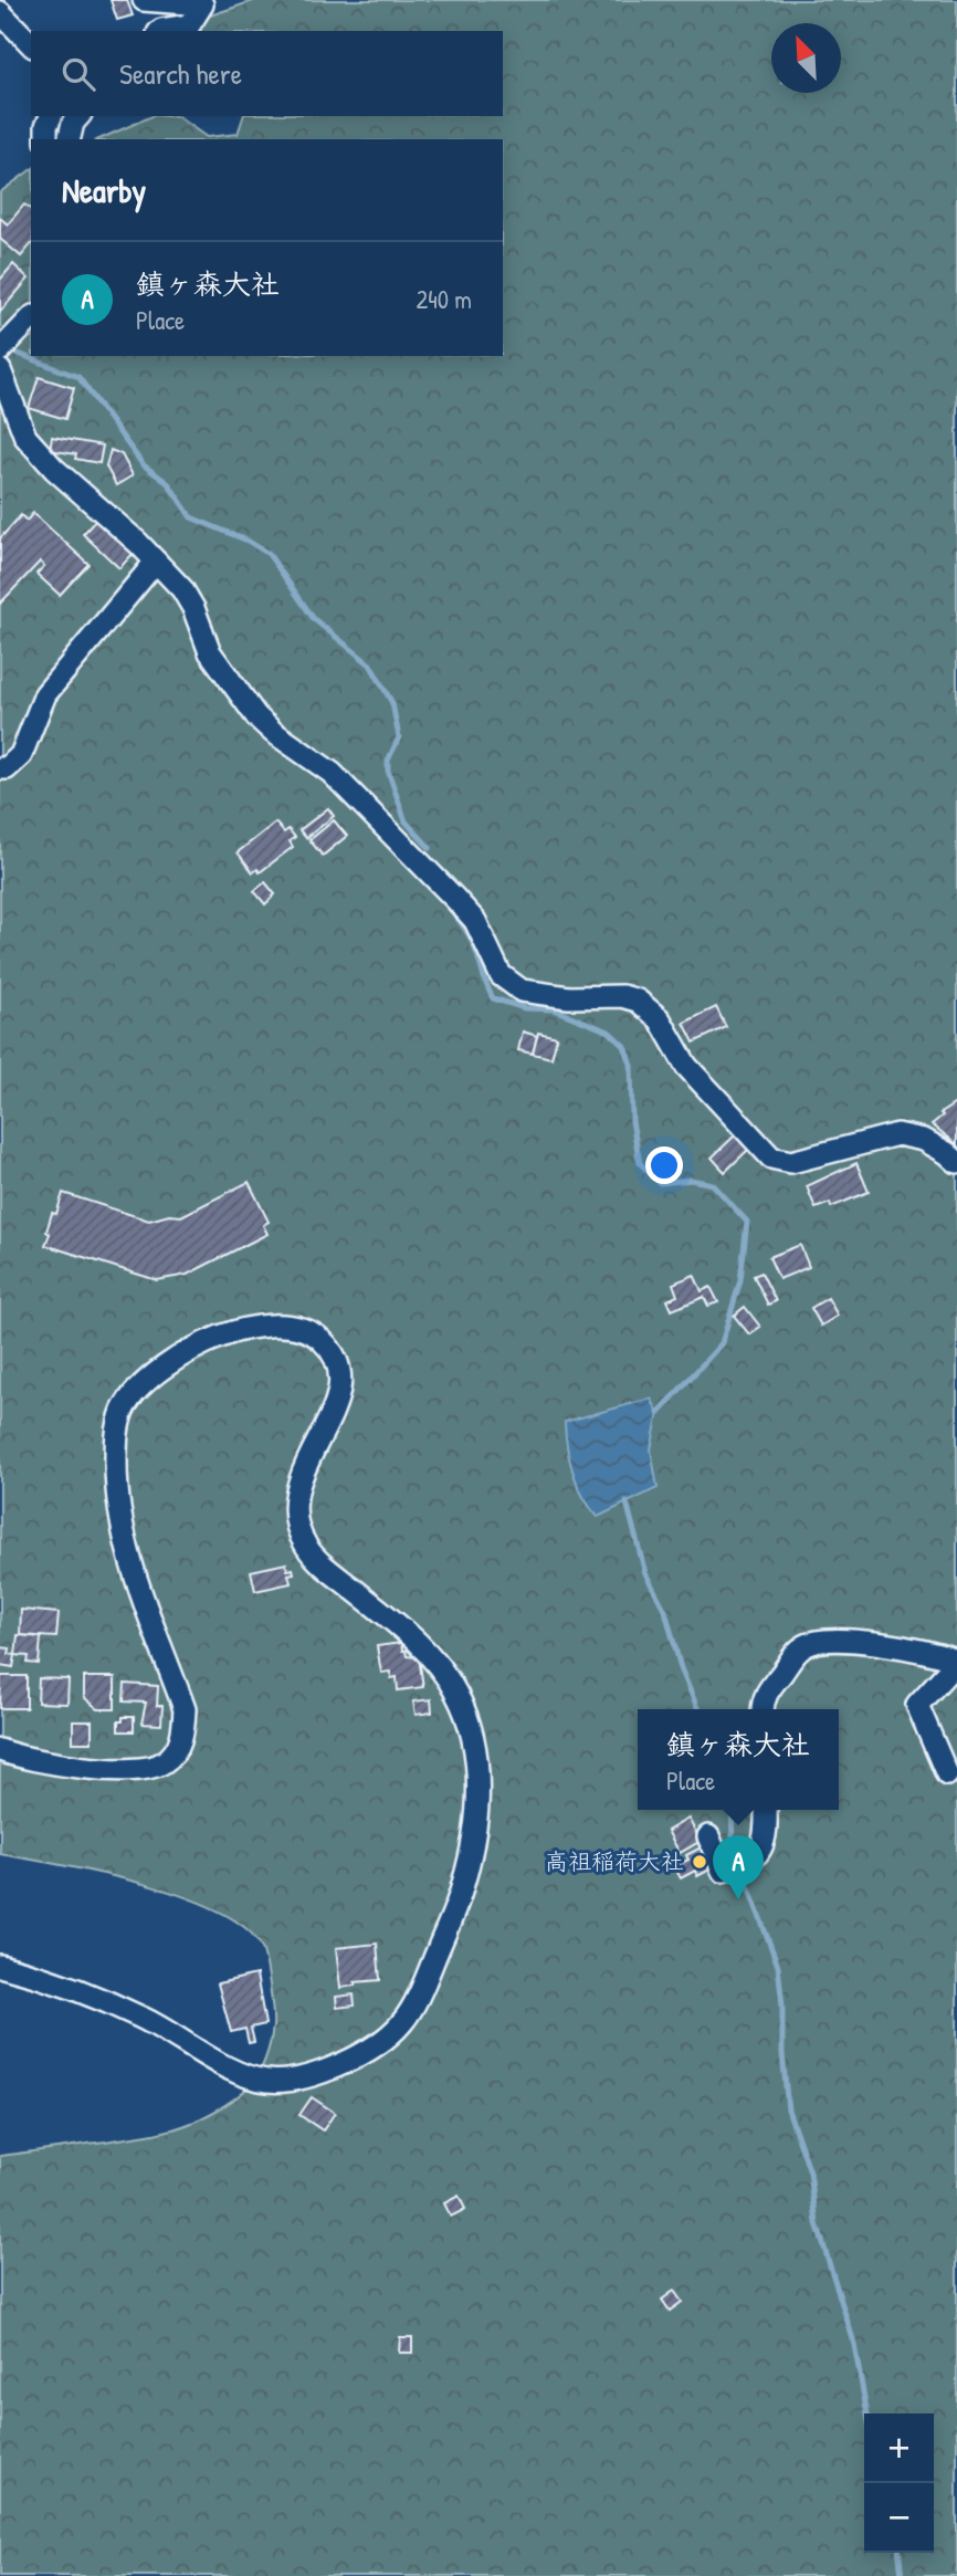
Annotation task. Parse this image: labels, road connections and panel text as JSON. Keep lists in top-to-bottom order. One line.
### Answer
{"places":["高祖稲荷大社"],"north":"top left","page":{"search":"Search here","heading":"Nearby","list":[{"mark":"A","name":"鎮ヶ森大社","note":"Place","value":"240 m"}],"popup":["鎮ヶ森大社","Place"],"pins":"A","map_buttons":["+","−"]}}
